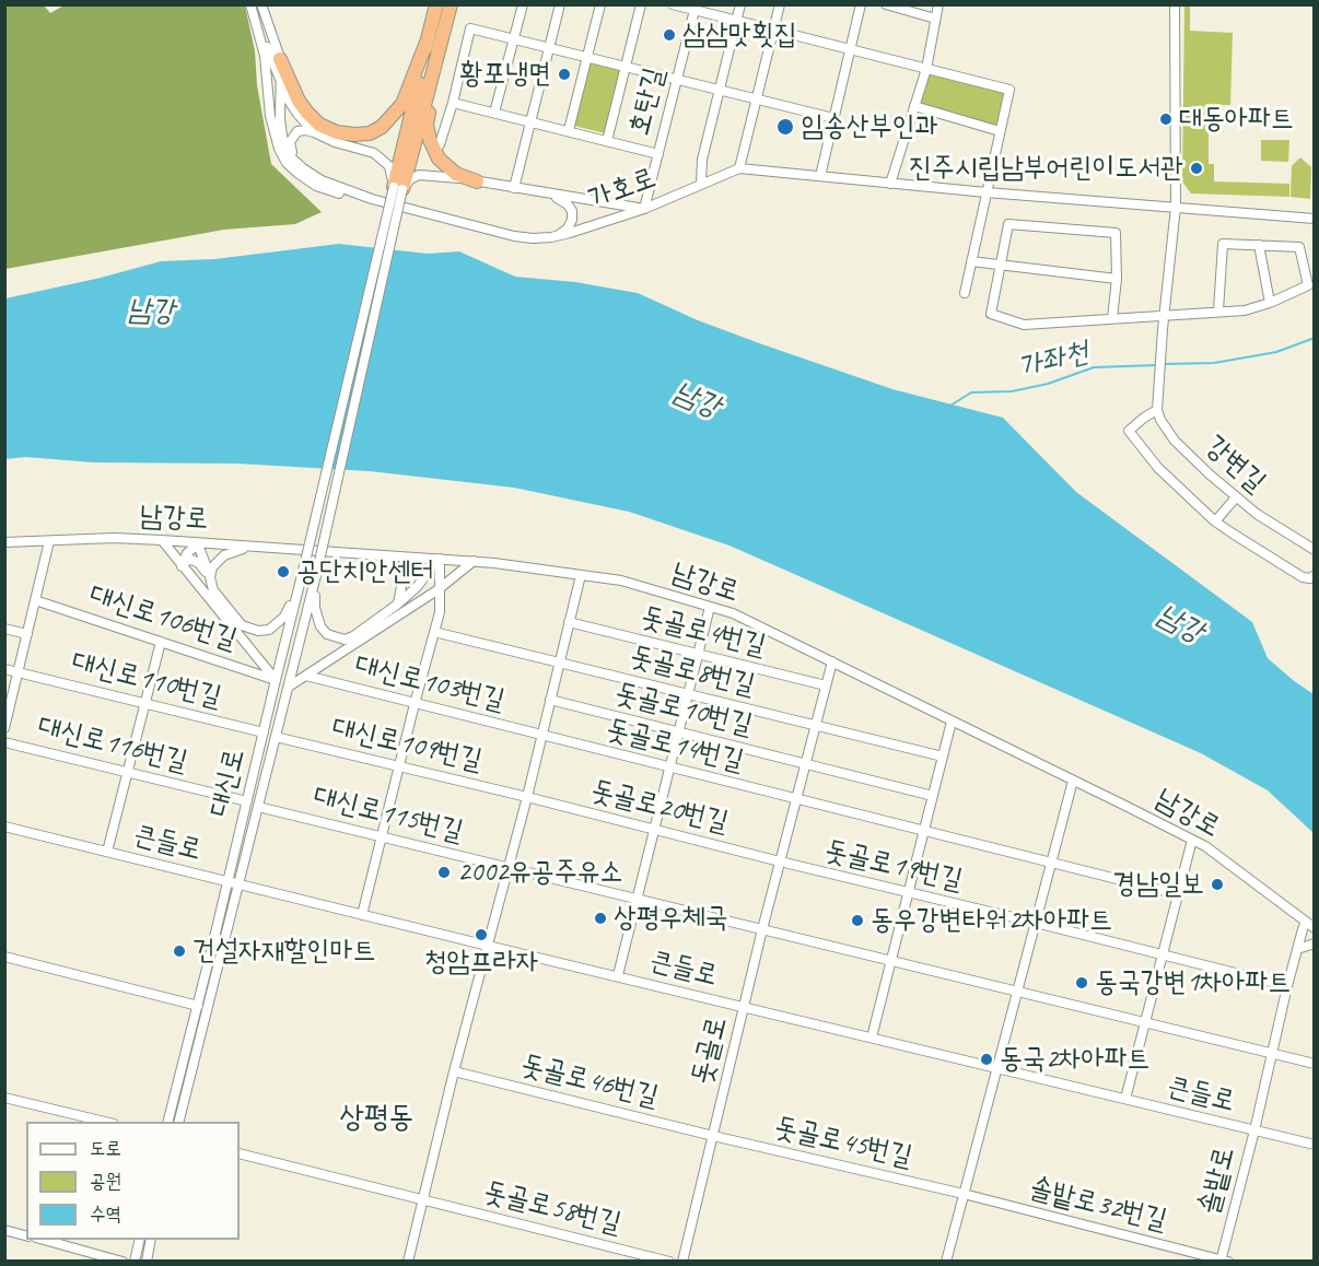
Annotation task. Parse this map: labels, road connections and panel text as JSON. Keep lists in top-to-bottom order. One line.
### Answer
{"streets":{"street":["호탄길","가호로","강변길","남강로","대신로106번길","돗골로4번길","돗골로8번길","대신로110번길","대신로103번길","돗골로10번길","대신로116번길","대신로109번길","돗골로14번길","대신로","돗골로20번길","대신로115번길","큰들로","돗골로19번길","돗골로","돗골로46번길","돗골로45번길","솔밭로","솔밭로32번길","돗골로58번길"]},"crossings":[["호탄길","가호로"],["남강로","돗골로"],["남강로","솔밭로"],["대신로106번길","대신로"],["돗골로4번길","돗골로"],["돗골로8번길","돗골로"],["대신로110번길","대신로"],["대신로103번길","돗골로14번길"],["돗골로10번길","돗골로"],["대신로116번길","대신로"],["대신로109번길","대신로"],["대신로109번길","돗골로20번길"],["돗골로14번길","돗골로"],["대신로","대신로115번길"],["대신로","큰들로"],["돗골로20번길","돗골로19번길"],["돗골로20번길","돗골로"],["대신로115번길","돗골로"],["대신로115번길","솔밭로"],["큰들로","돗골로"],["큰들로","솔밭로"],["돗골로19번길","돗골로"],["돗골로19번길","솔밭로"],["돗골로","돗골로46번길"],["돗골로","돗골로45번길"],["돗골로46번길","돗골로45번길"],["돗골로45번길","솔밭로32번길"],["솔밭로","솔밭로32번길"]],"districts":["상평동"],"water":["남강","가좌천"],"places":["삼삼맛횟집","황포냉면","대동아파트","임송산부인과","진주시립남부어린이도서관","공단치안센터","2002유공주유소","경남일보","상평우체국","동우강변타워2차아파트","청암프라자","건설자재할인마트","동국강변1차아파트","동국2차아파트"],"legend":["도로","공원","수역"]}
